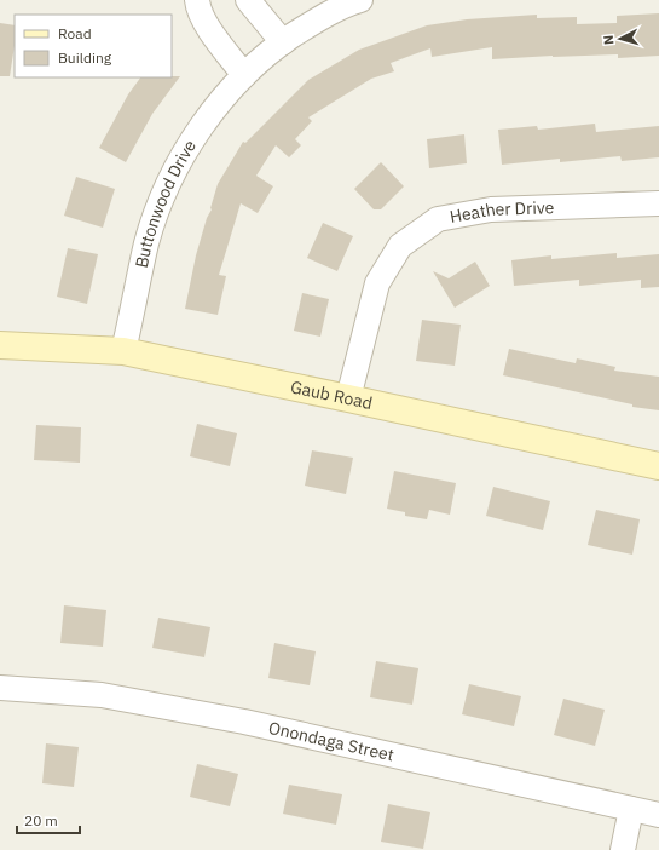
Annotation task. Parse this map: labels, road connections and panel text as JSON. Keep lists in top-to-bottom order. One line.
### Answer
{"streets":{"street":["Buttonwood Drive","Heather Drive","Gaub Road","Onondaga Street"]},"crossings":[["Buttonwood Drive","Gaub Road"],["Heather Drive","Gaub Road"]],"legend":["Road","Building"],"scale_bar":"20 m","north":"left"}
